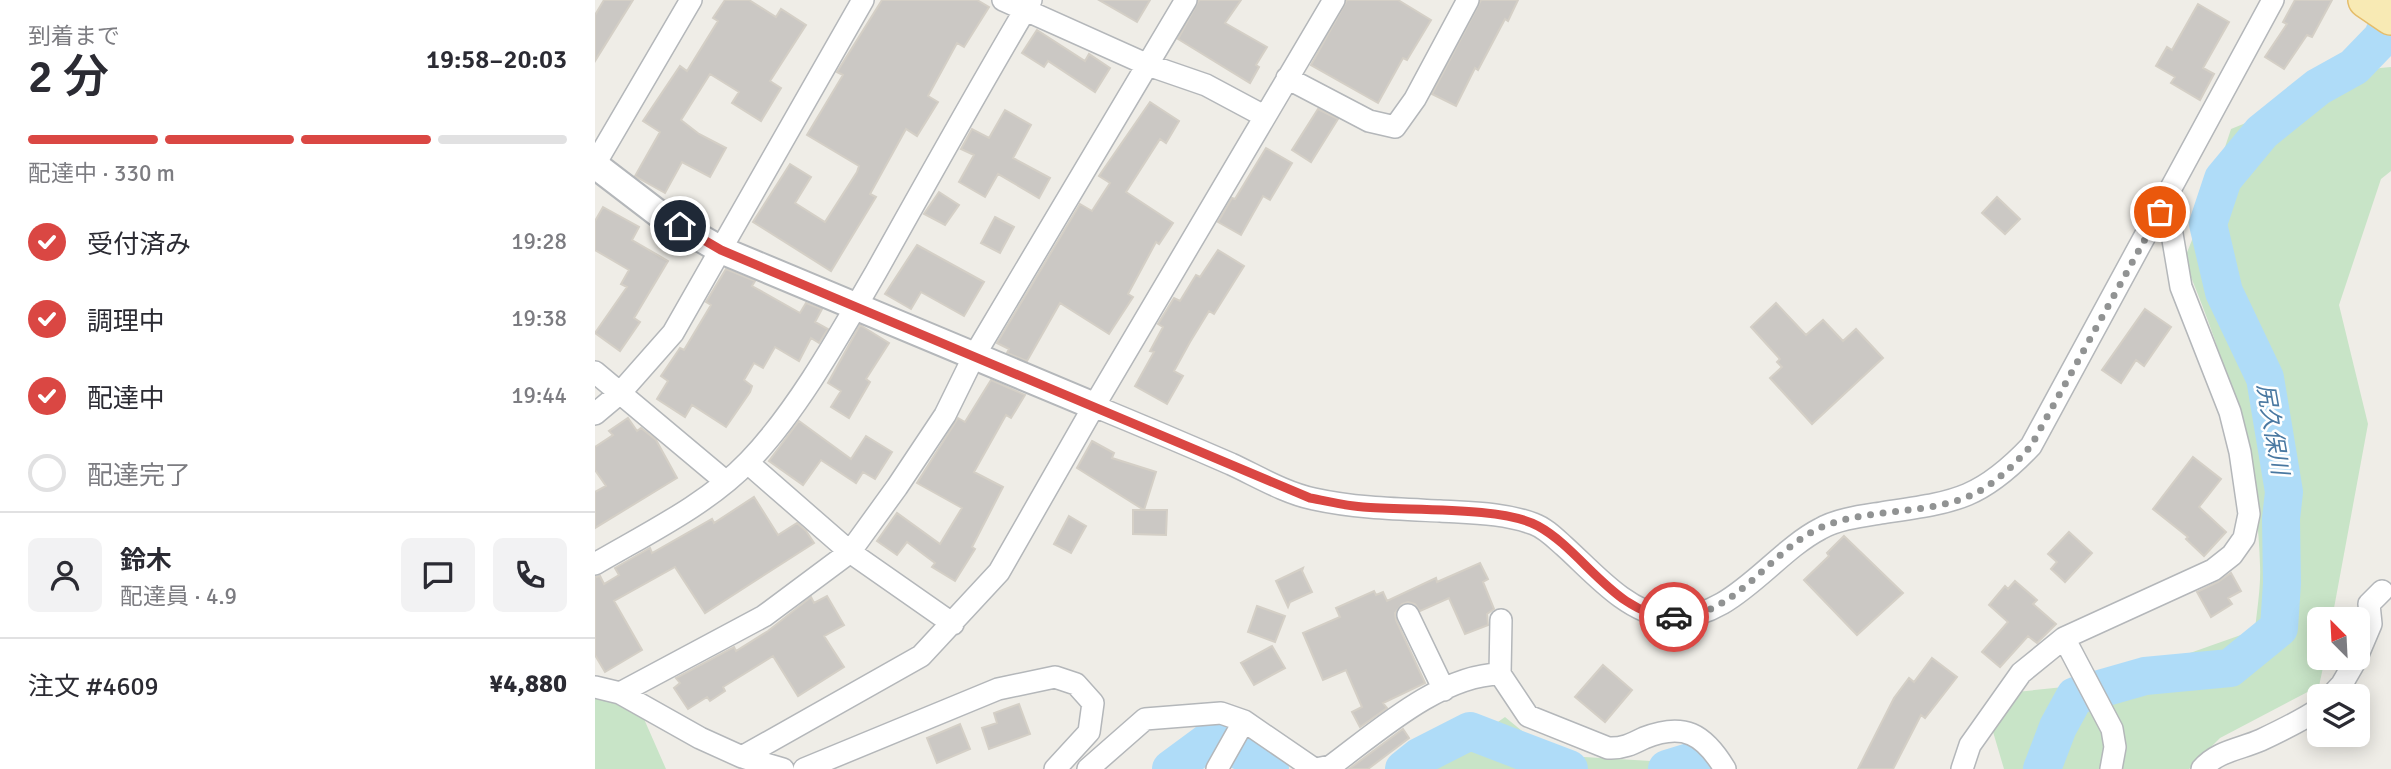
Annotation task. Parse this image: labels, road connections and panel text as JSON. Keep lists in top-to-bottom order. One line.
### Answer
{"water":["尻久保川"],"north":"top left","page":{"heading":["2 分","到着まで","19:58–20:03"],"panel":["鈴木","配達員 · 4.9","注文 #4609","¥4,880"],"bar":"配達中 · 330 m","list":[["受付済み","19:28"],["調理中","19:38"],["配達中","19:44"],"配達完了"]}}
